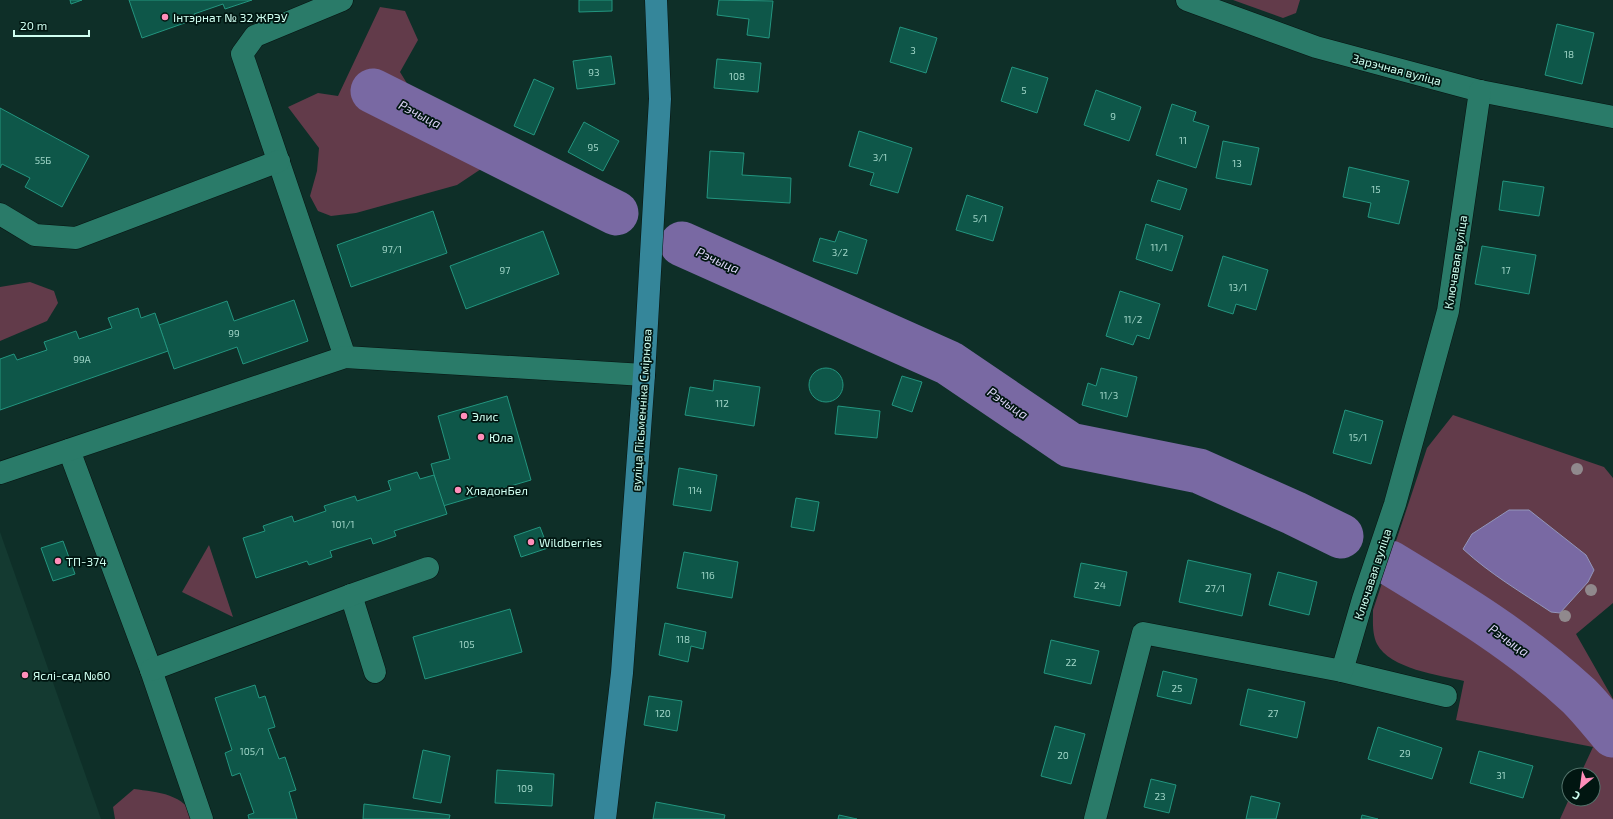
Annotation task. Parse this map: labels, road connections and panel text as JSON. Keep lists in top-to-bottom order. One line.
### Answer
{"streets":{"main road":["вуліца Пісьменніка Смірнова"],"street":["Зарэчная вуліца","Ключавая вуліца"]},"crossings":[["Зарэчная вуліца","Ключавая вуліца"]],"water":["Рэчыца"],"places":["Інтэрнат № 32 ЖРЭУ","Элис","Юла","ХладонБел","Wildberries","ТП-374","Яслі-сад №60"],"house_numbers":["3","18","93","108","5","9","11","95","3/1","55Б","13","15","5/1","11/1","97/1","3/2","97","17","13/1","11/2","99","99А","11/3","112","15/1","114","101/1","116","24","27/1","118","105","22","25","120","27","105/1","29","20","31","109","23"],"scale_bar":"20 m","north":"bottom left"}
